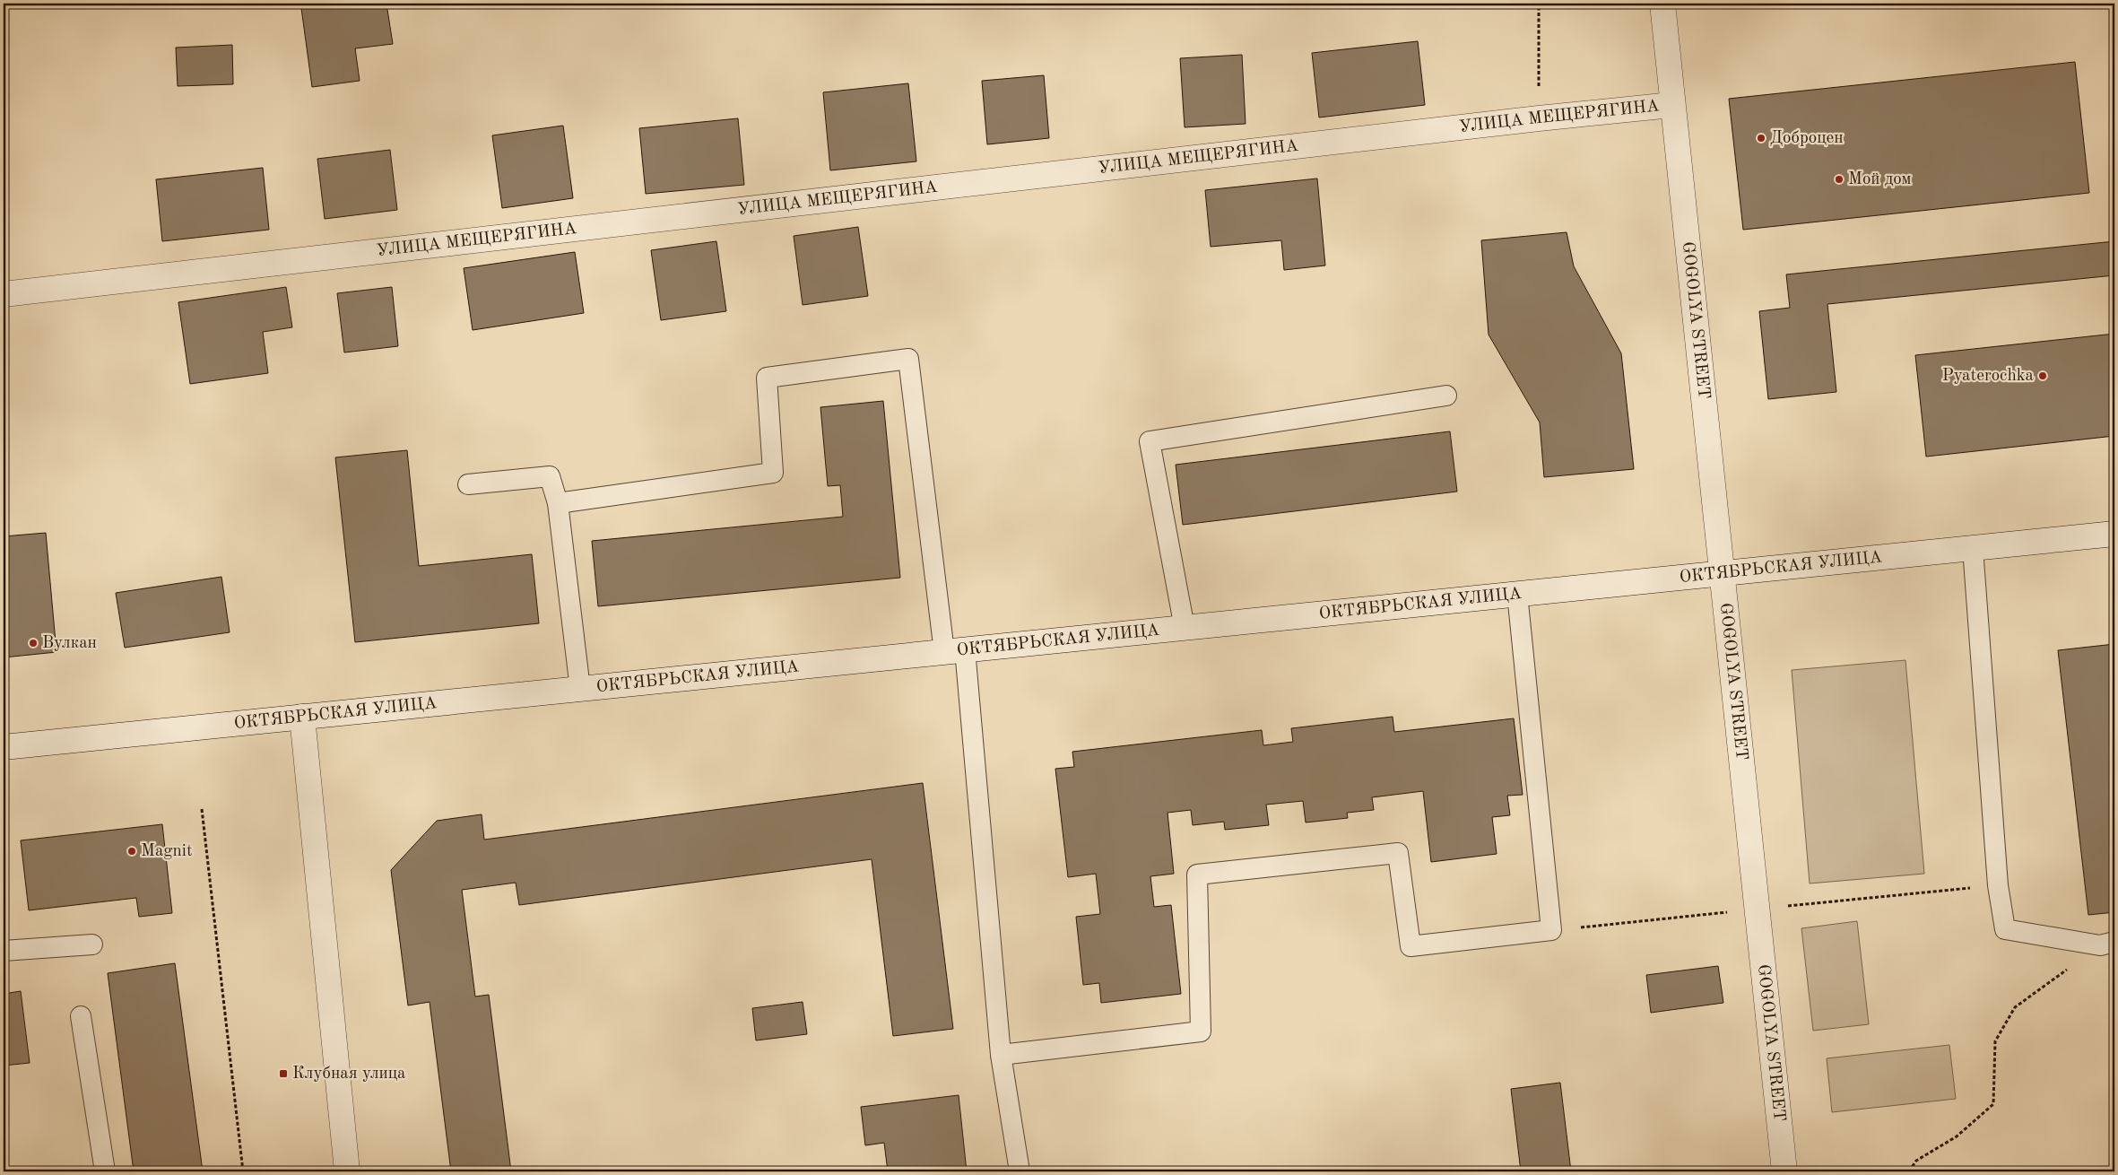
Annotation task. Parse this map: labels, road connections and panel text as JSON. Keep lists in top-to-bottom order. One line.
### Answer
{"streets":{"street":["УЛИЦА МЕЩЕРЯГИНА","GOGOLYA STREET","ОКТЯБРЬСКАЯ УЛИЦА"]},"crossings":[["УЛИЦА МЕЩЕРЯГИНА","GOGOLYA STREET"],["GOGOLYA STREET","ОКТЯБРЬСКАЯ УЛИЦА"]],"places":{"other":["Доброцен","Мой дом","Pyaterochka","Вулкан","Magnit"],"transit":["Клубная улица"]}}
